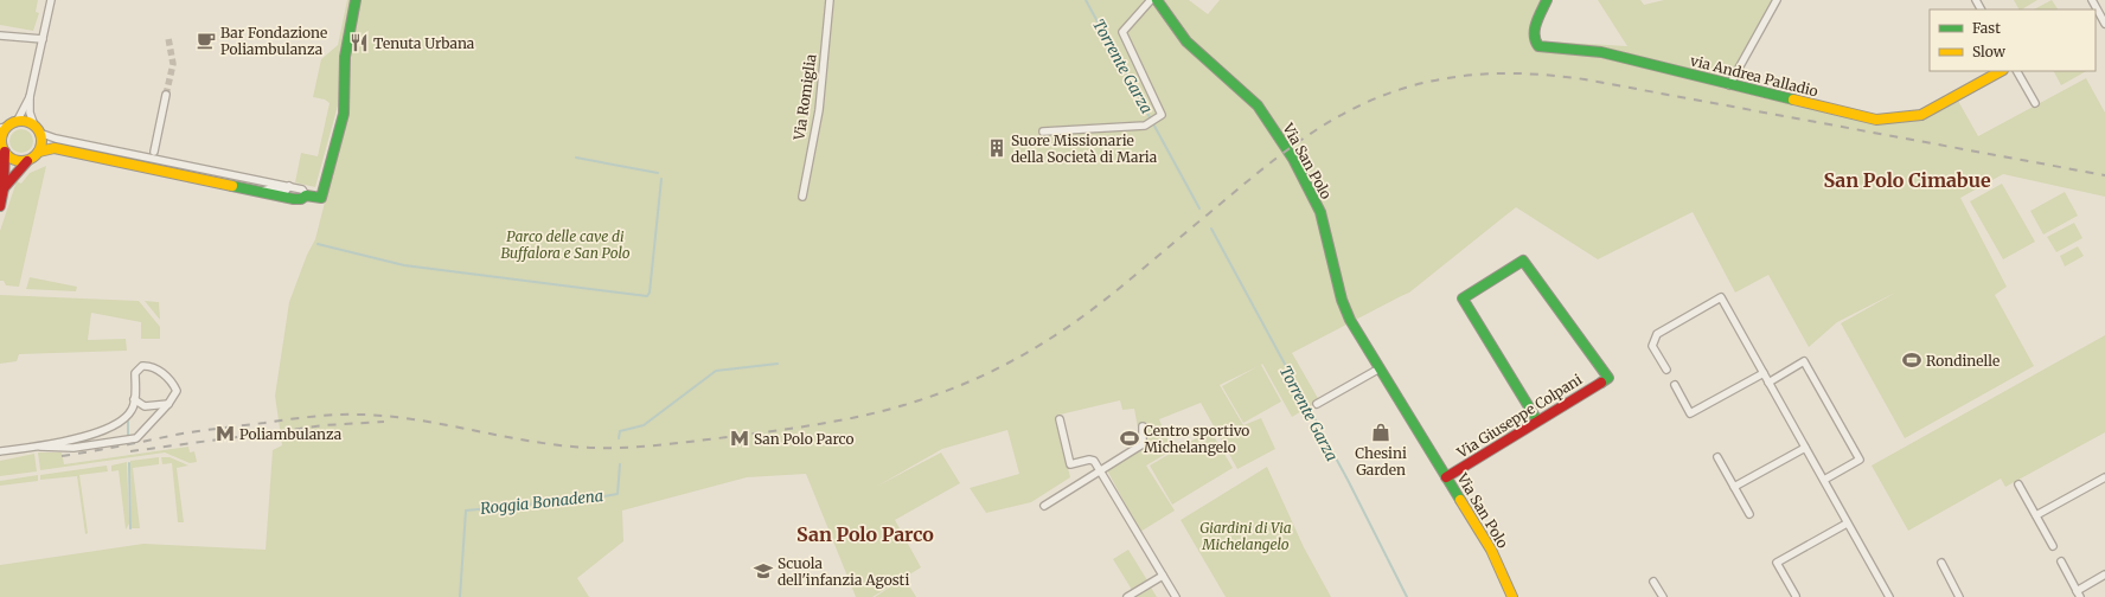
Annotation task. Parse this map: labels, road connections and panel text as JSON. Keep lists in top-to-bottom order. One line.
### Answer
{"streets":{"street":["via Andrea Palladio","Via Romiglia","Via San Polo","Via Giuseppe Colpani"]},"crossings":[["Via San Polo","Via Giuseppe Colpani"]],"districts":["San Polo Cimabue","San Polo Parco"],"water":["Torrente Garza","Roggia Bonadena"],"parks":["Parco delle cave di Buffalora e San Polo","Giardini di Via Michelangelo"],"places":{"cafe":["Bar Fondazione Poliambulanza"],"restaurant":["Tenuta Urbana"],"building":["Suore Missionarie della Società di Maria"],"sports":["Rondinelle","Centro sportivo Michelangelo"],"shop":["Chesini Garden"],"metro station":["Poliambulanza","San Polo Parco"],"school or university":["Scuola dell'infanzia Agosti"]},"legend":["Fast","Slow"]}
